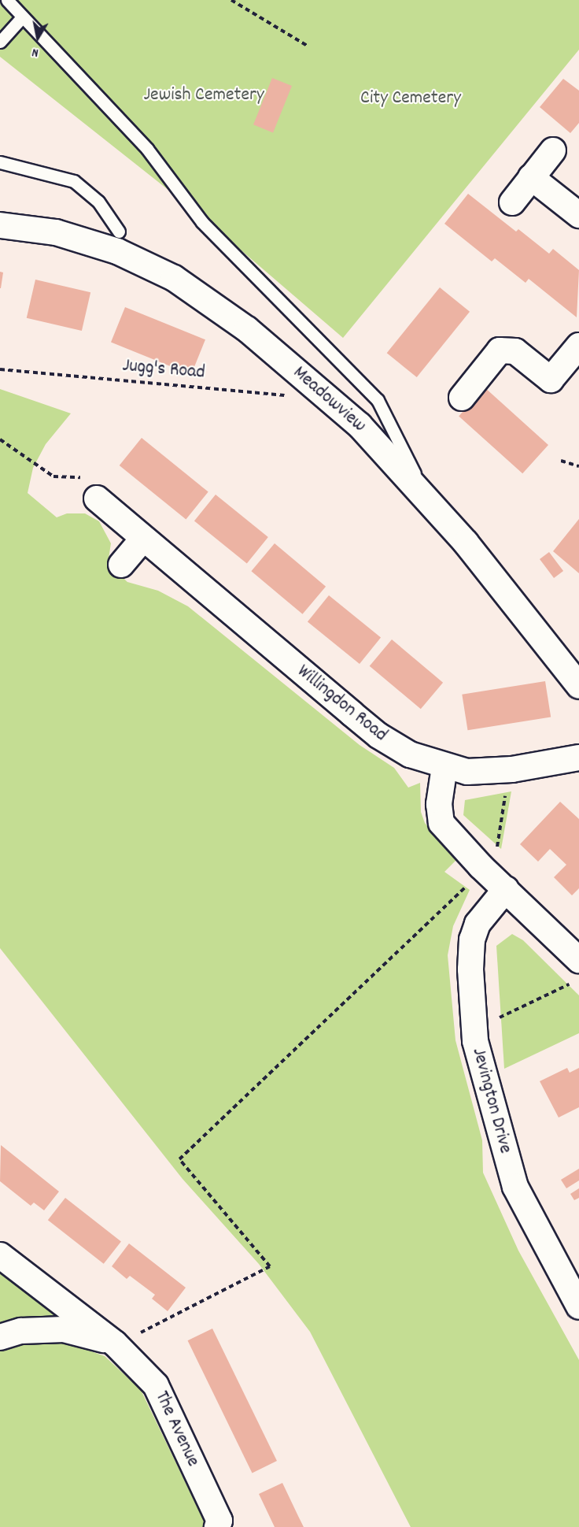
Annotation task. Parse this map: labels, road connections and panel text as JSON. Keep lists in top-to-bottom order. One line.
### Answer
{"streets":{"street":["Meadowview","Willingdon Road","Jevington Drive","The Avenue"],"path":["Jugg's Road"]},"crossings":[["Jugg's Road","Meadowview"]],"parks":["Jewish Cemetery","City Cemetery"],"north":"bottom"}
